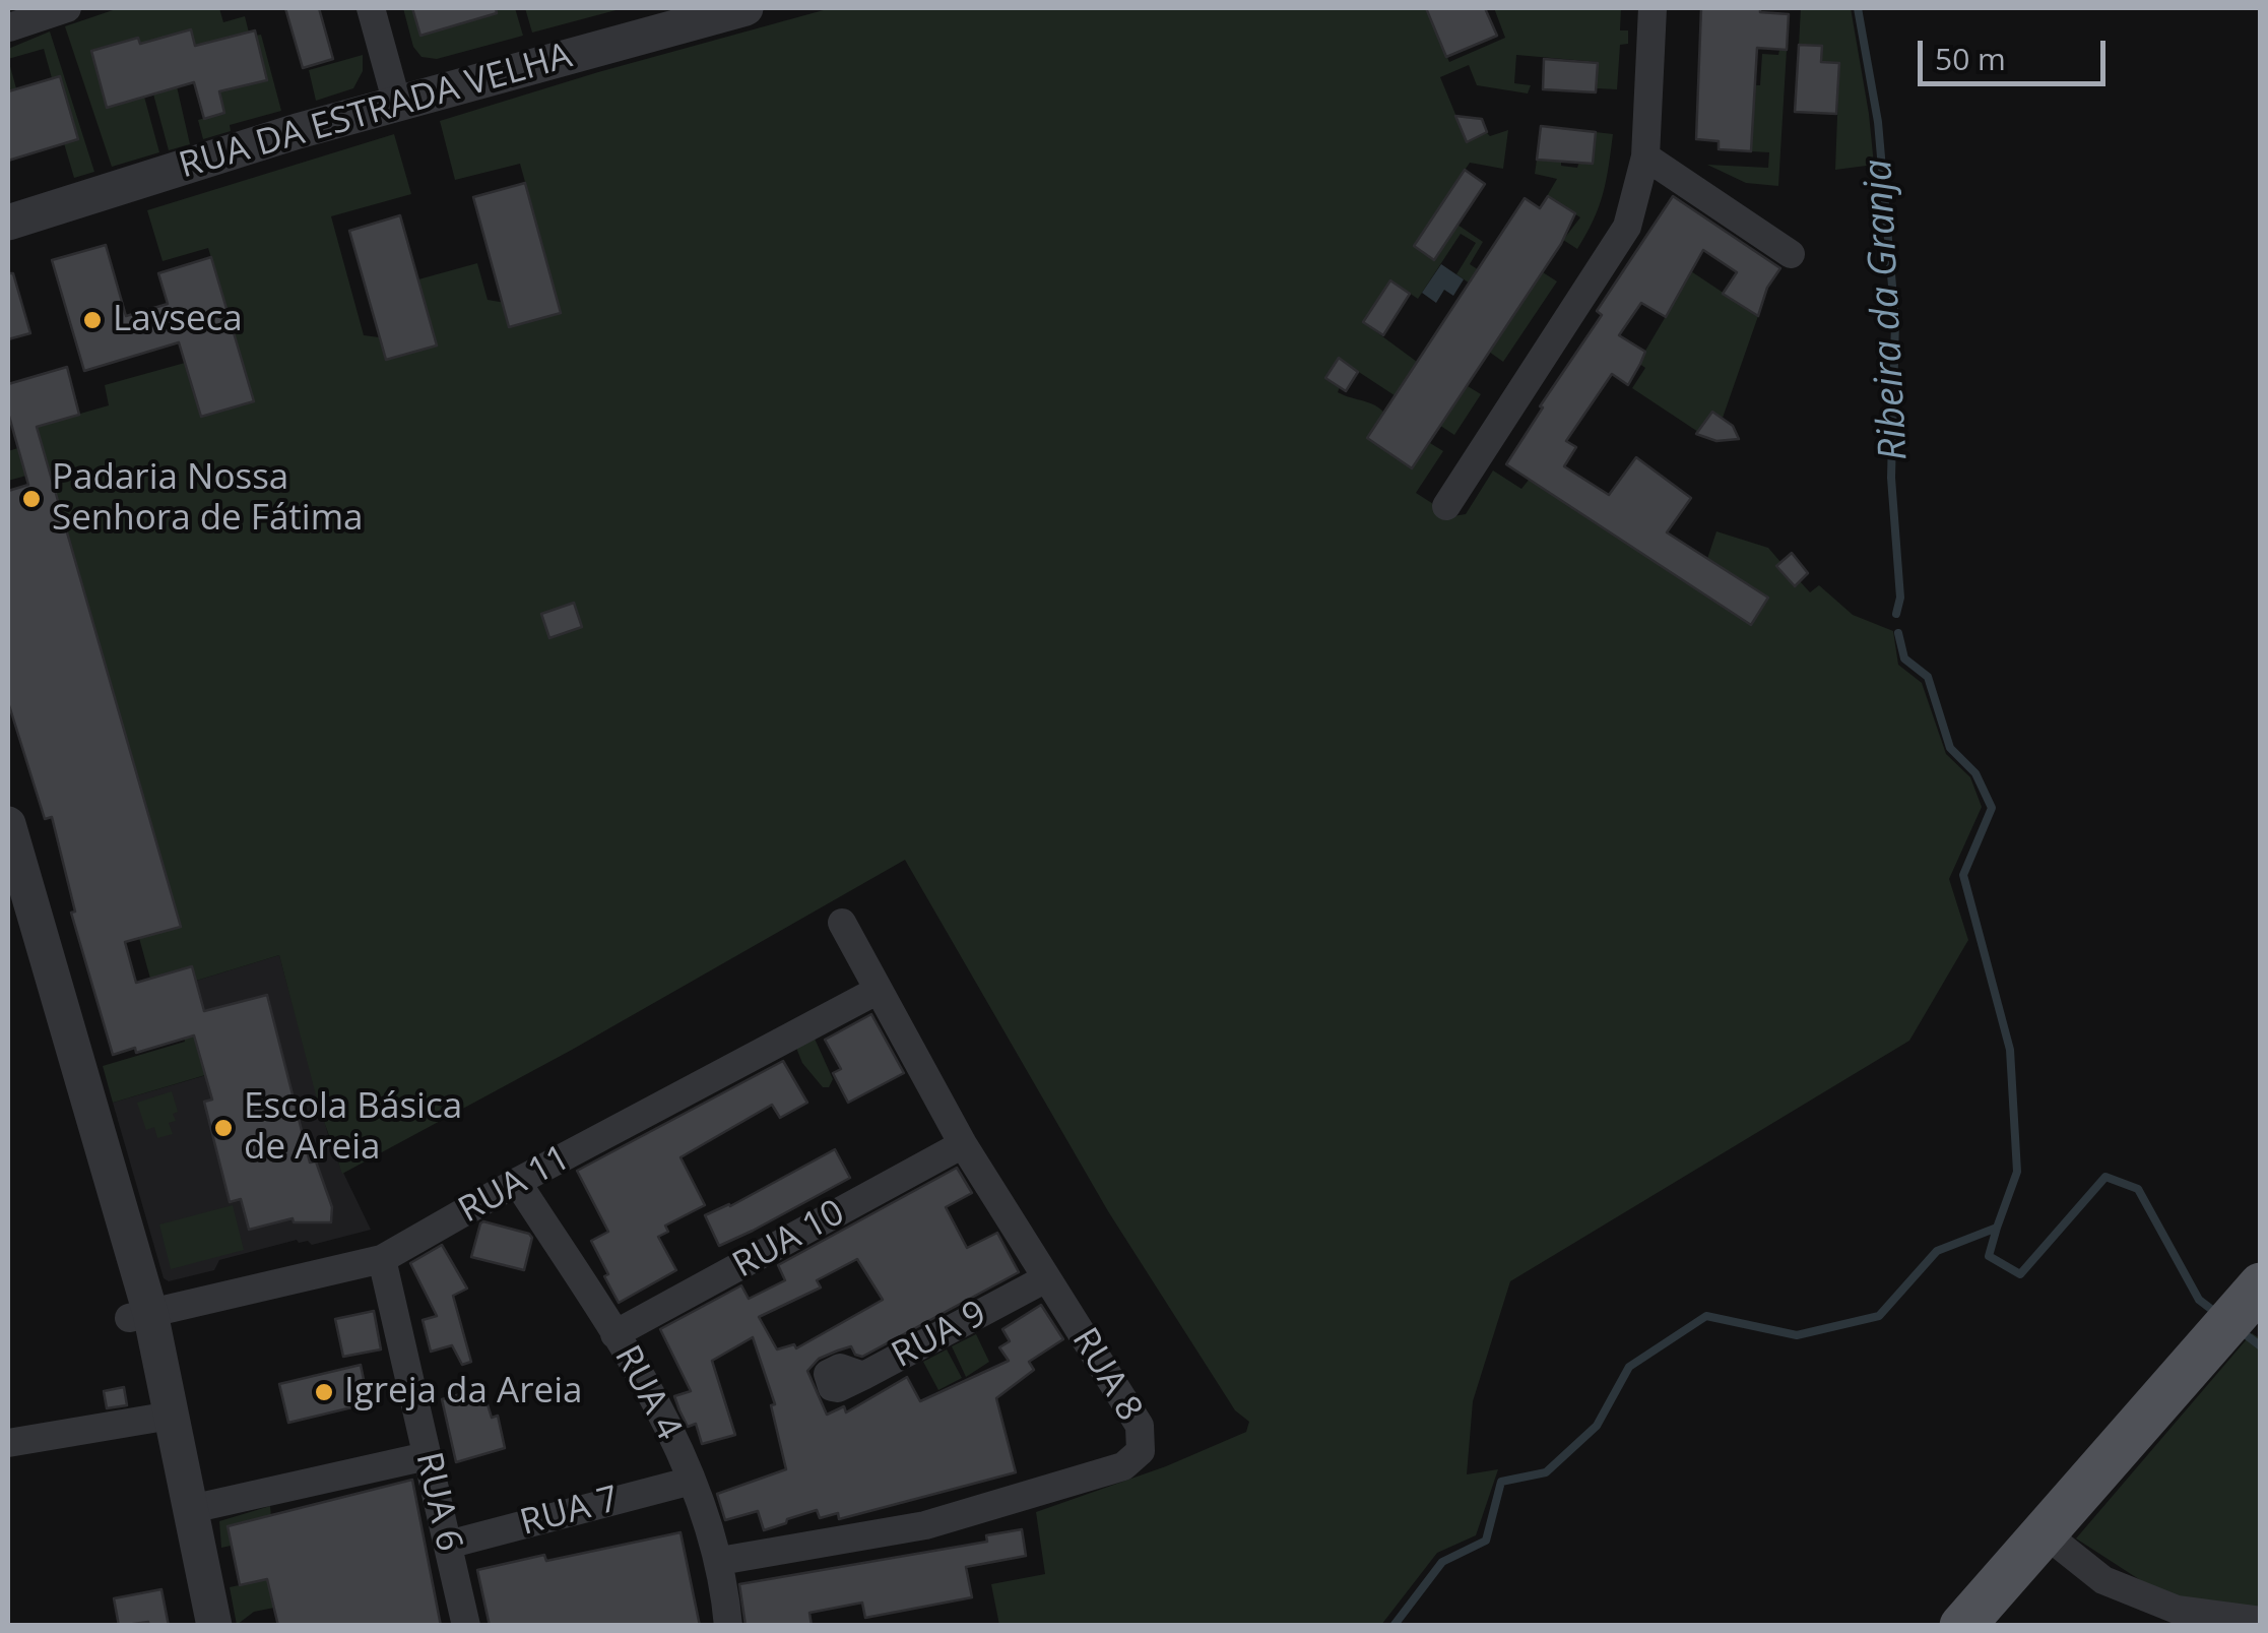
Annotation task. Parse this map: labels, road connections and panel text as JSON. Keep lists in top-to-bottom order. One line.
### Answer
{"streets":{"street":["RUA DA ESTRADA VELHA","RUA 11","RUA 10","RUA 9","RUA 8","RUA 4","RUA 6","RUA 7"]},"crossings":[["RUA 11","RUA 8"],["RUA 11","RUA 4"],["RUA 11","RUA 6"],["RUA 10","RUA 8"],["RUA 10","RUA 4"],["RUA 9","RUA 8"],["RUA 8","RUA 4"],["RUA 4","RUA 7"],["RUA 6","RUA 7"]],"water":["Ribeira da Granja"],"places":["Lavseca","Padaria Nossa Senhora de Fátima","Escola Básica de Areia","Igreja da Areia"],"scale_bar":"50 m"}
